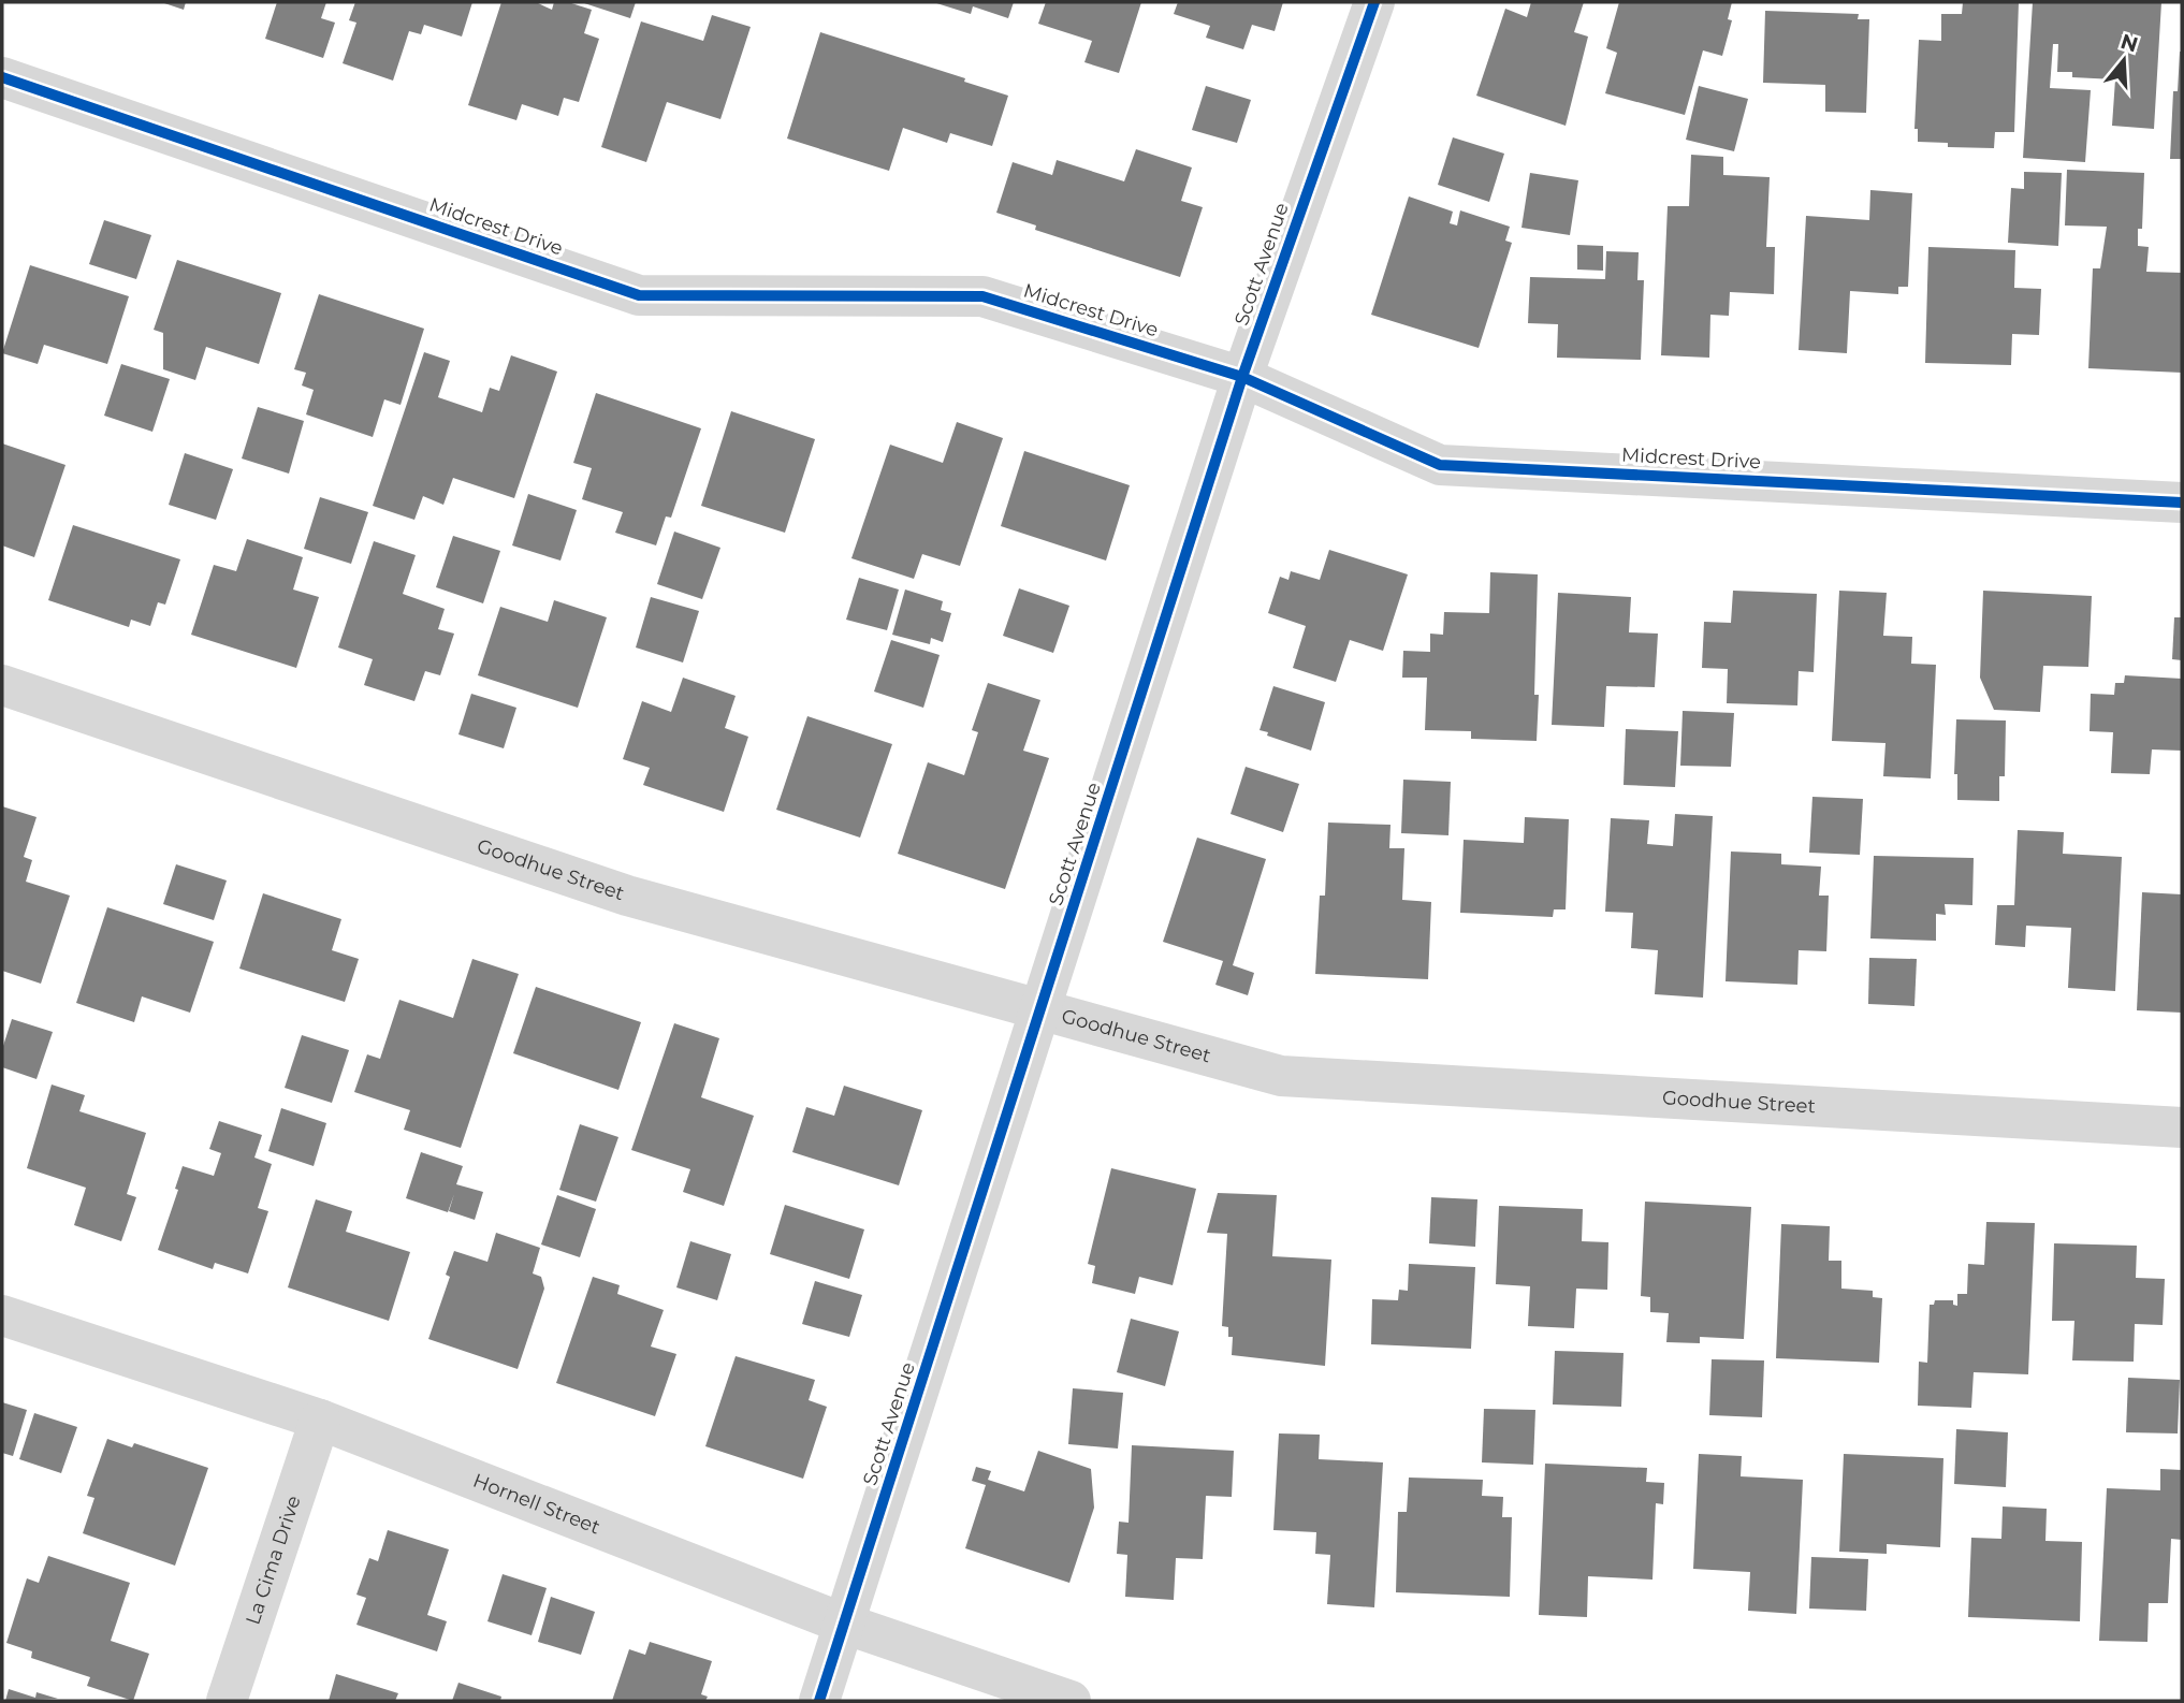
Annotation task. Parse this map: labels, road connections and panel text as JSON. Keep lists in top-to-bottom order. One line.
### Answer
{"streets":{"street":["Midcrest Drive","Scott Avenue","Goodhue Street","Hornell Street","La Cima Drive"]},"crossings":[["Midcrest Drive","Scott Avenue"],["Scott Avenue","Goodhue Street"],["Scott Avenue","Hornell Street"],["Hornell Street","La Cima Drive"]],"north":"top"}
